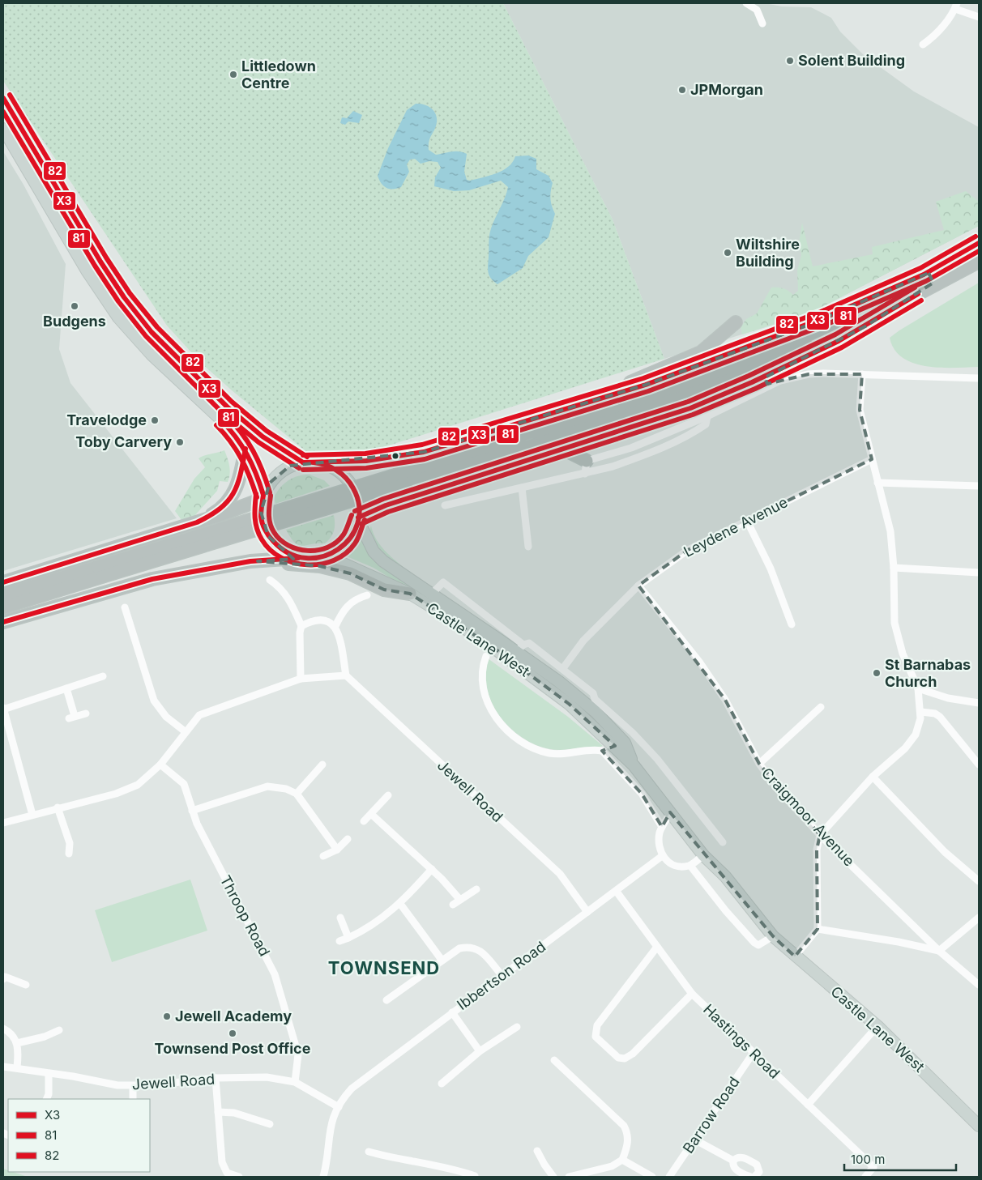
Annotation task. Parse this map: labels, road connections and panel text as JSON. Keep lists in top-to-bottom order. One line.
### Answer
{"streets":{"main road":["Castle Lane West"],"street":["Leydene Avenue","Jewell Road","Craigmoor Avenue","Throop Road","Ibbertson Road","Hastings Road","Barrow Road"]},"crossings":[["Leydene Avenue","Castle Lane West"],["Leydene Avenue","Craigmoor Avenue"],["Jewell Road","Throop Road"],["Jewell Road","Ibbertson Road"],["Ibbertson Road","Hastings Road"],["Hastings Road","Barrow Road"]],"districts":["TOWNSEND"],"places":["Solent Building","Littledown Centre","JPMorgan","Wiltshire Building","Budgens","Travelodge","Toby Carvery","St Barnabas Church","Jewell Academy","Townsend Post Office"],"lines":["transit line 82","transit line X3","transit line 81"],"legend":["X3","81","82"],"scale_bar":"100 m"}
